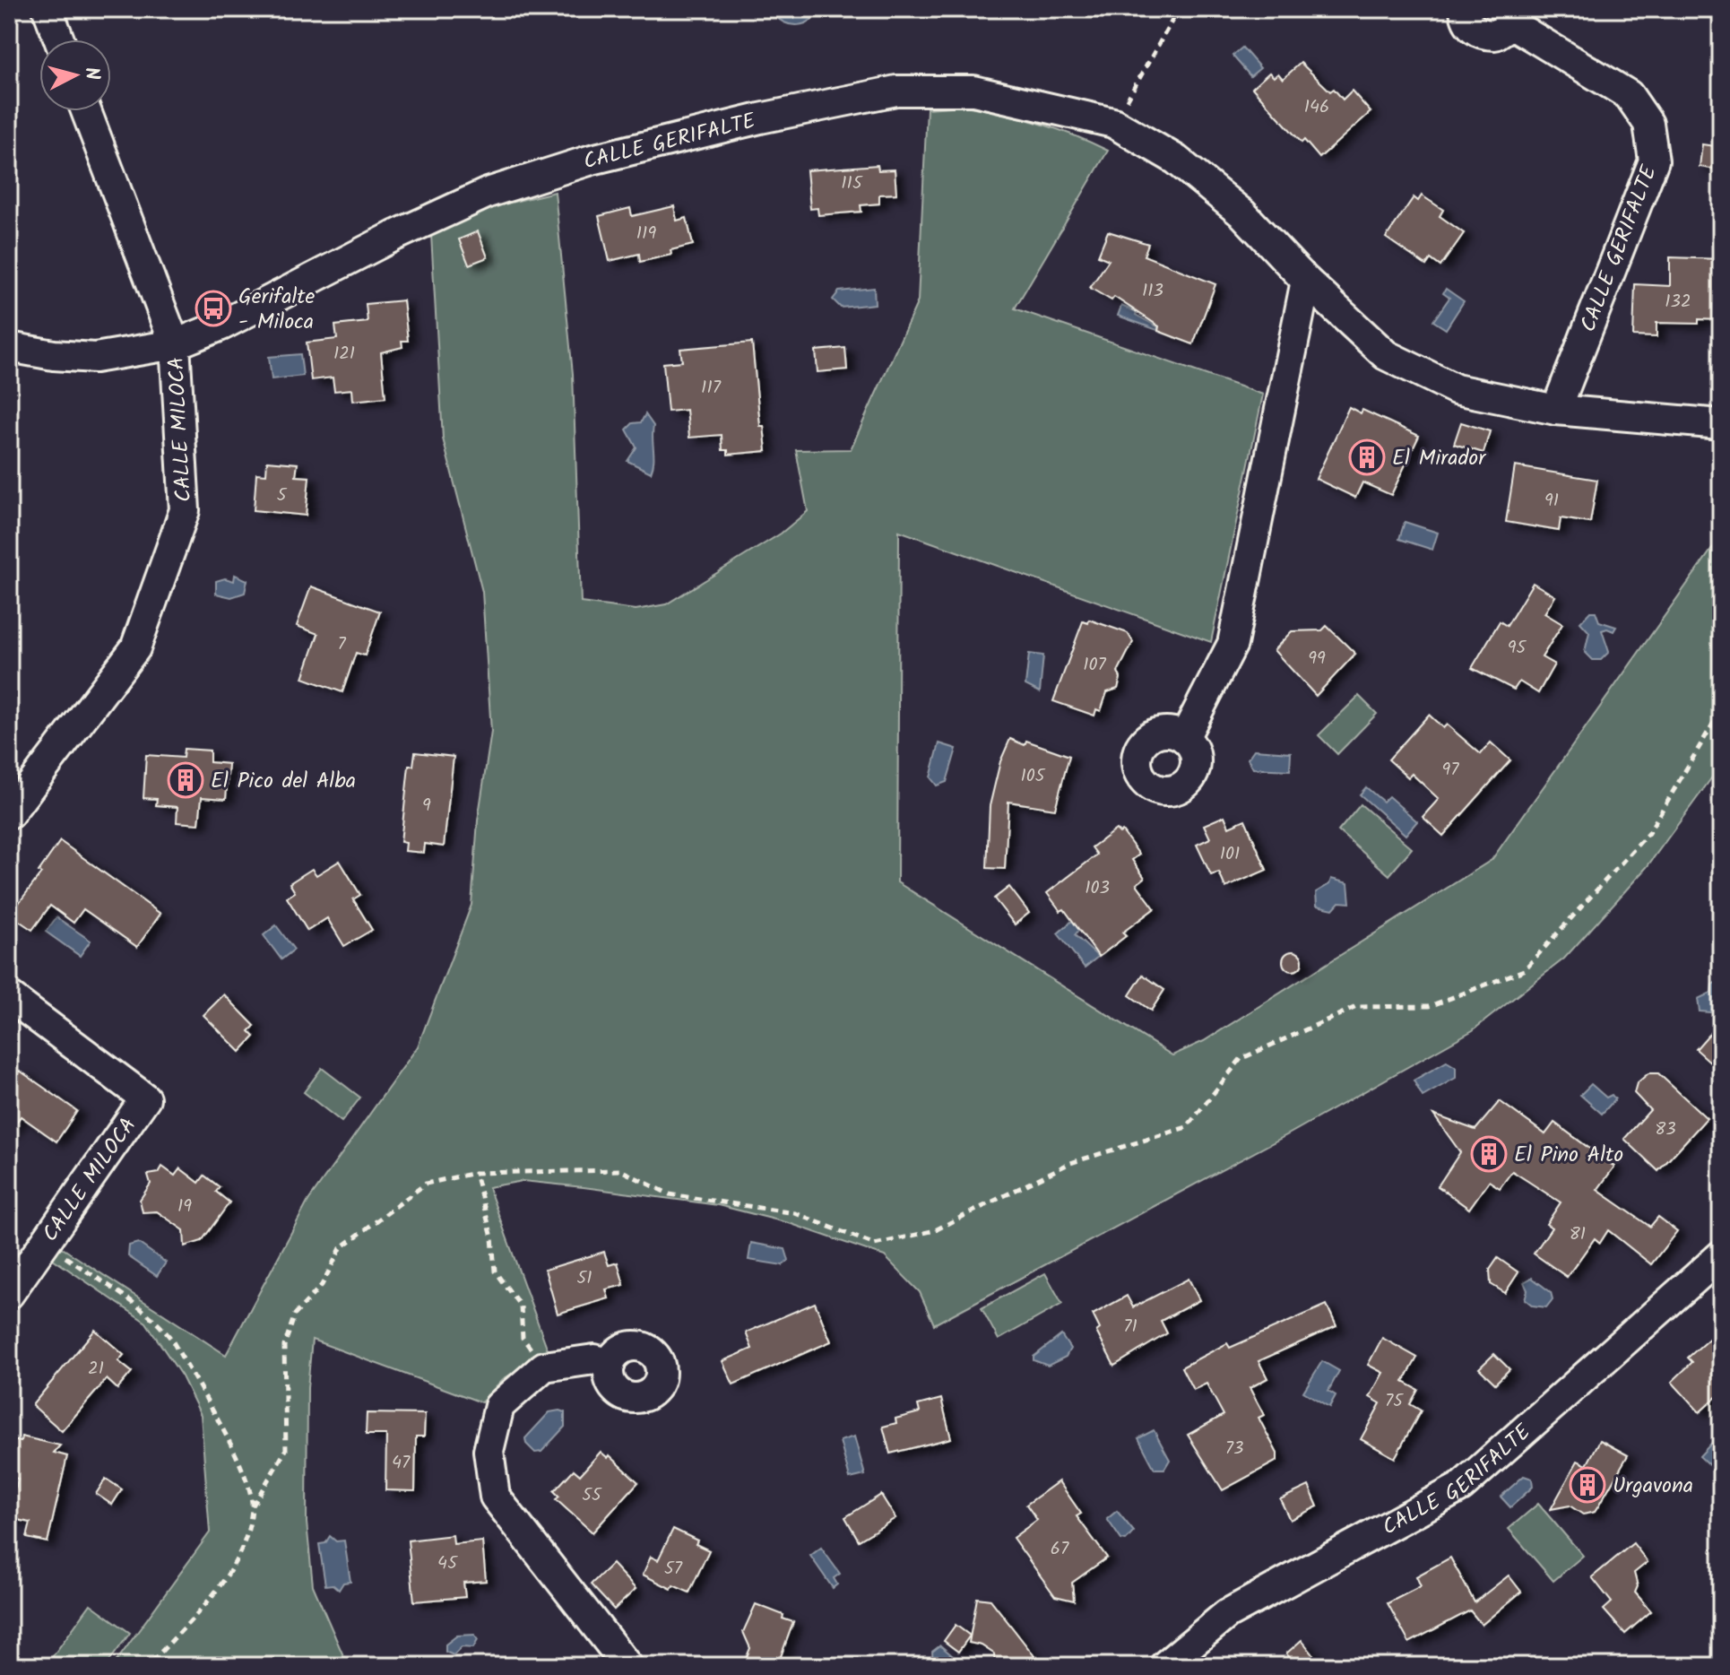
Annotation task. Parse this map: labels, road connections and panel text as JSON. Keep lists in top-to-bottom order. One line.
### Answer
{"streets":{"street":["CALLE GERIFALTE","CALLE MILOCA"]},"crossings":[["CALLE GERIFALTE","CALLE MILOCA"]],"places":{"bus stop":["Gerifalte - Miloca"],"building":["El Mirador","El Pico del Alba","El Pino Alto","Urgavona"]},"house_numbers":["146","115","119","113","132","121","117","5","91","7","95","99","107","97","105","9","101","103","83","19","81","51","71","21","75","73","47","55","67","45","57"],"north":"right"}
